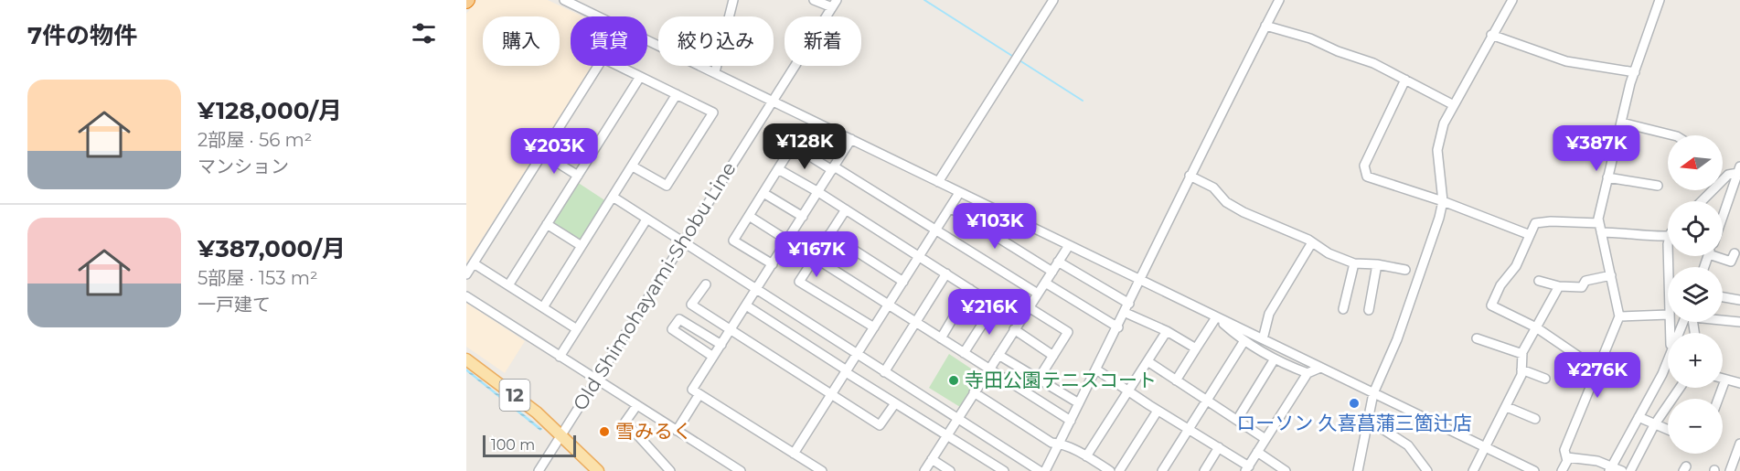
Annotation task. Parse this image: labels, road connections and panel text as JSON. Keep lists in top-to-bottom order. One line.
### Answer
{"streets":{"main road":["12"],"street":["Old Shimohayami-Shobu Line"]},"crossings":[["Old Shimohayami-Shobu Line","12"]],"places":["寺田公園テニスコート","ローソン 久喜菖蒲三箇辻店","雪みるく"],"scale_bar":"100 m","north":"left","page":{"heading":"7件の物件","chip":["購入","賃貸","絞り込み","新着"],"list":[{"name":"¥128,000/月","note":"2部屋 · 56 m² · マンション"},{"name":"¥387,000/月","note":"5部屋 · 153 m² · 一戸建て"}],"price":["¥128K","¥387K","¥203K","¥103K","¥167K","¥216K","¥276K"],"map_buttons":["+","−"],"scale":"100 m"}}
